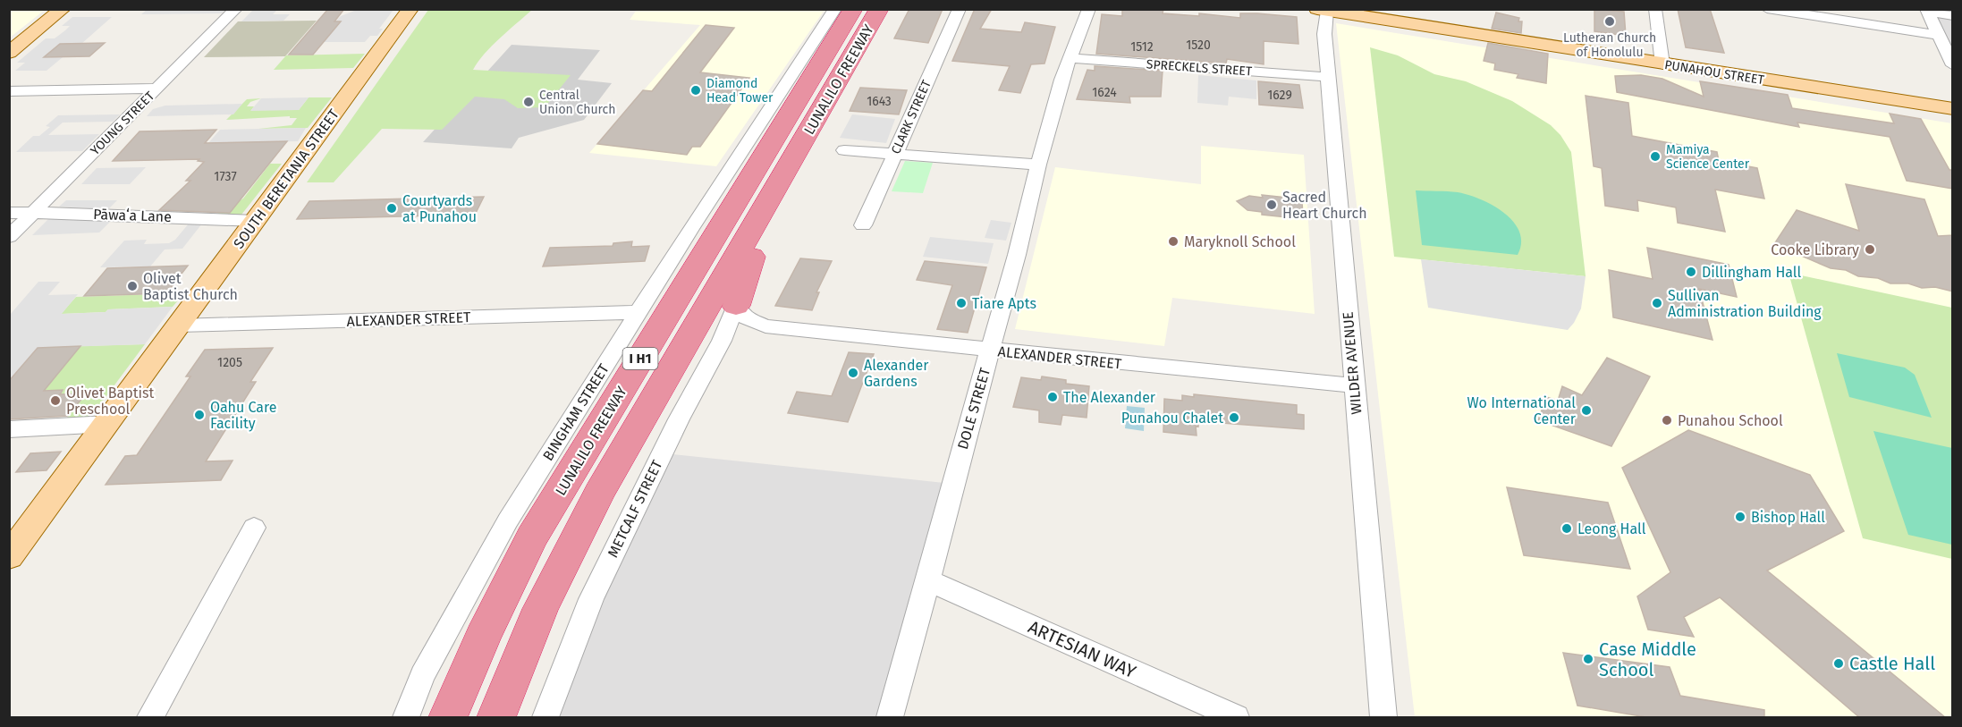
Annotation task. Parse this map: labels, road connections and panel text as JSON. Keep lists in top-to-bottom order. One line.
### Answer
{"streets":{"highway":["LUNALILO FREEWAY","I H1"],"main road":["PUNAHOU STREET","SOUTH BERETANIA STREET"],"street":["SPRECKELS STREET","CLARK STREET","YOUNG STREET","Pāwaʻa Lane","ALEXANDER STREET","WILDER AVENUE","DOLE STREET","BINGHAM STREET","METCALF STREET","ARTESIAN WAY"]},"crossings":[["SPRECKELS STREET","WILDER AVENUE"],["SPRECKELS STREET","DOLE STREET"],["PUNAHOU STREET","WILDER AVENUE"],["YOUNG STREET","Pāwaʻa Lane"],["SOUTH BERETANIA STREET","Pāwaʻa Lane"],["SOUTH BERETANIA STREET","ALEXANDER STREET"],["ALEXANDER STREET","WILDER AVENUE"],["ALEXANDER STREET","DOLE STREET"],["ALEXANDER STREET","BINGHAM STREET"],["ALEXANDER STREET","METCALF STREET"],["DOLE STREET","ARTESIAN WAY"]],"places":["Lutheran Church of Honolulu","Diamond Head Tower","Central Union Church","Mamiya Science Center","Sacred Heart Church","Courtyards at Punahou","Maryknoll School","Cooke Library","Dillingham Hall","Olivet Baptist Church","Tiare Apts","Sullivan Administration Building","Alexander Gardens","The Alexander","Olivet Baptist Preschool","Wo International Center","Oahu Care Facility","Punahou Chalet","Punahou School","Bishop Hall","Leong Hall","Case Middle School","Castle Hall"],"house_numbers":["1520","1512","1624","1629","1643","1737","1205"]}
